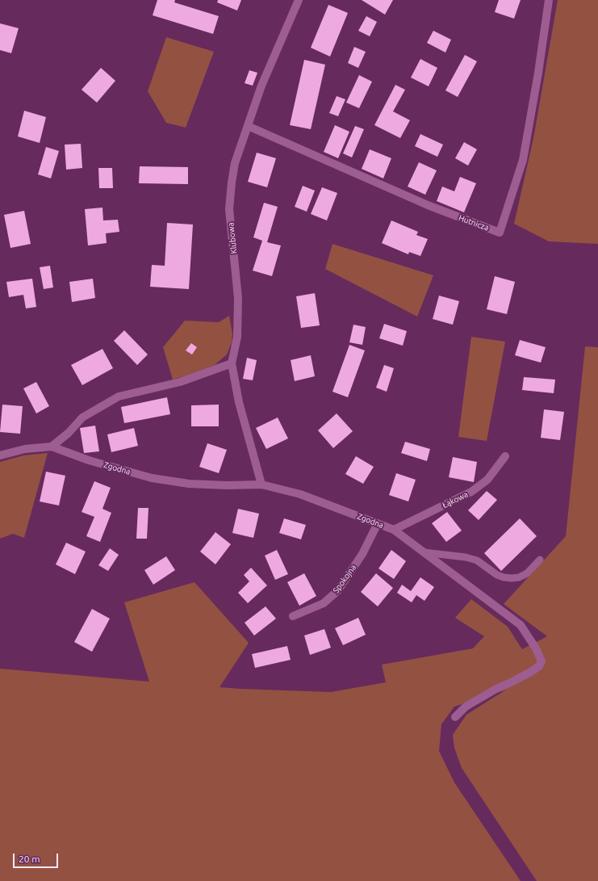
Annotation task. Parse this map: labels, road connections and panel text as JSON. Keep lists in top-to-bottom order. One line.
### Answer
{"streets":{"street":["Hutnicza","Klubowa","Zgodna","Łąkowa","Spokojna"]},"crossings":[["Hutnicza","Klubowa"],["Klubowa","Zgodna"],["Zgodna","Łąkowa"],["Zgodna","Spokojna"]],"scale_bar":"20 m"}
